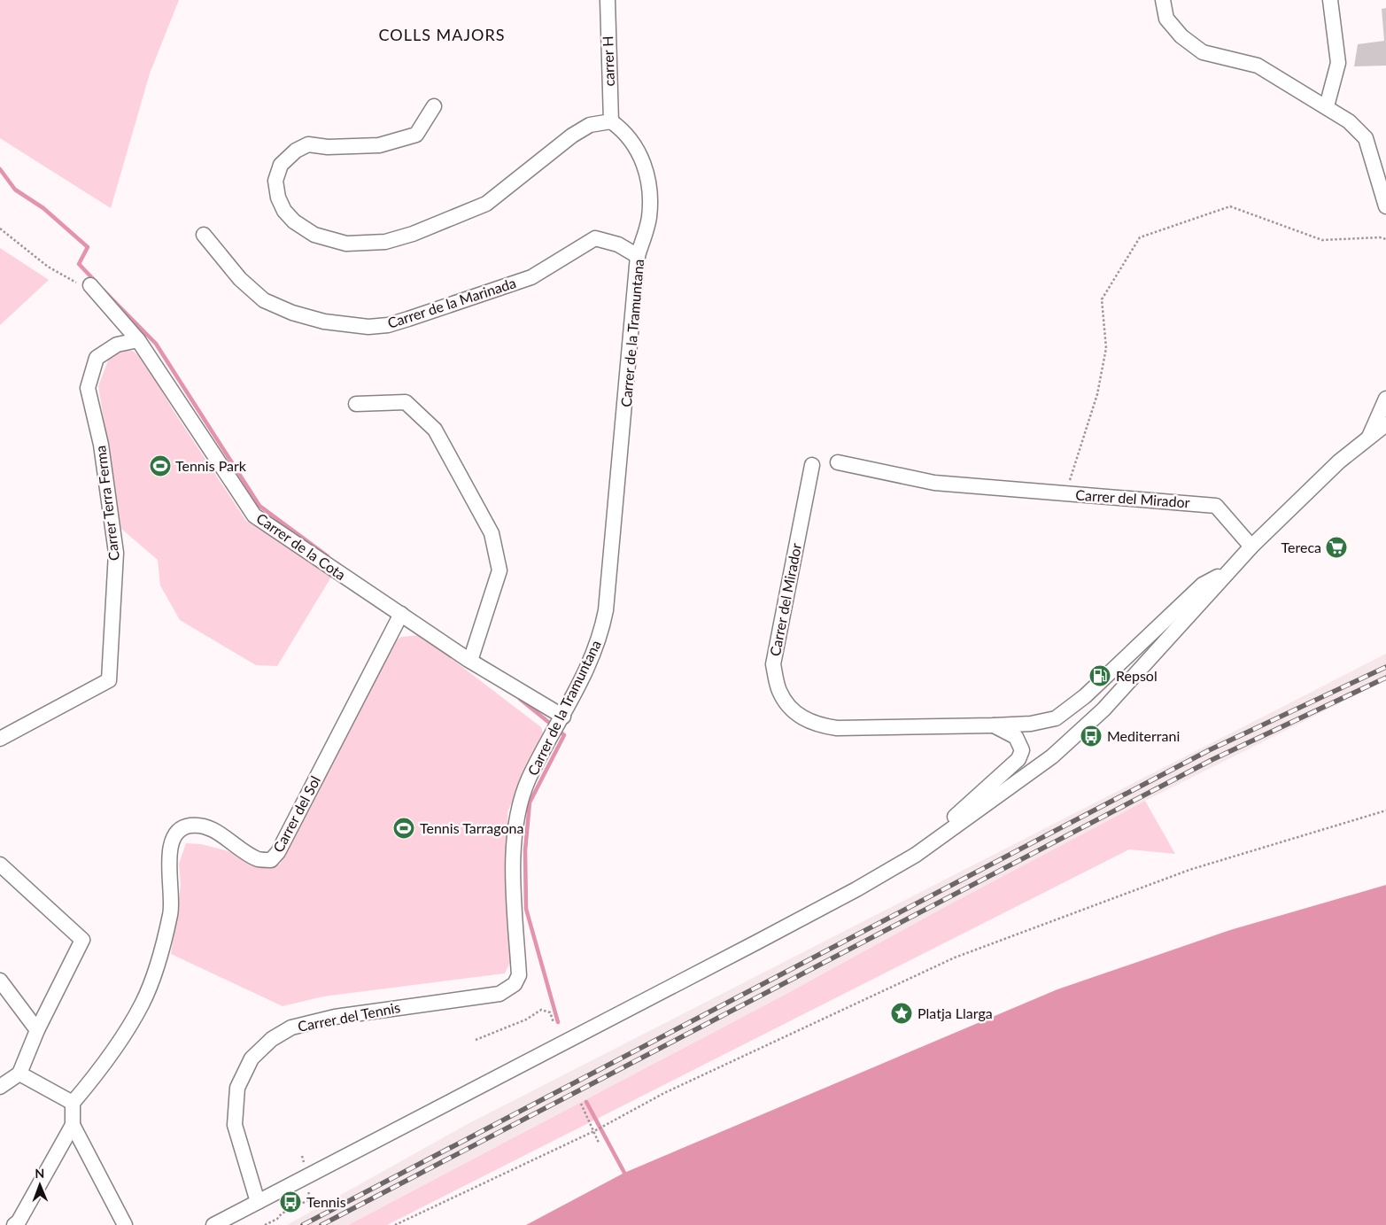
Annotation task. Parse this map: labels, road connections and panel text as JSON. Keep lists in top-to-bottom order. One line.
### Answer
{"streets":{"street":["carrer H","Carrer de la Marinada","Carrer de la Tramuntana","Carrer del Mirador","Carrer Terra Ferma","Carrer de la Cota","Carrer del Sol","Carrer del Tennis"]},"crossings":[["carrer H","Carrer de la Tramuntana"],["Carrer de la Marinada","Carrer de la Tramuntana"],["Carrer de la Tramuntana","Carrer de la Cota"],["Carrer de la Tramuntana","Carrer del Tennis"],["Carrer Terra Ferma","Carrer de la Cota"],["Carrer de la Cota","Carrer del Sol"]],"districts":["COLLS MAJORS"],"places":{"sports":["Tennis Park","Tennis Tarragona"],"supermarket":["Tereca"],"fuel station":["Repsol"],"bus stop":["Mediterrani","Tennis"],"place":["Platja Llarga"]},"north":"top"}
